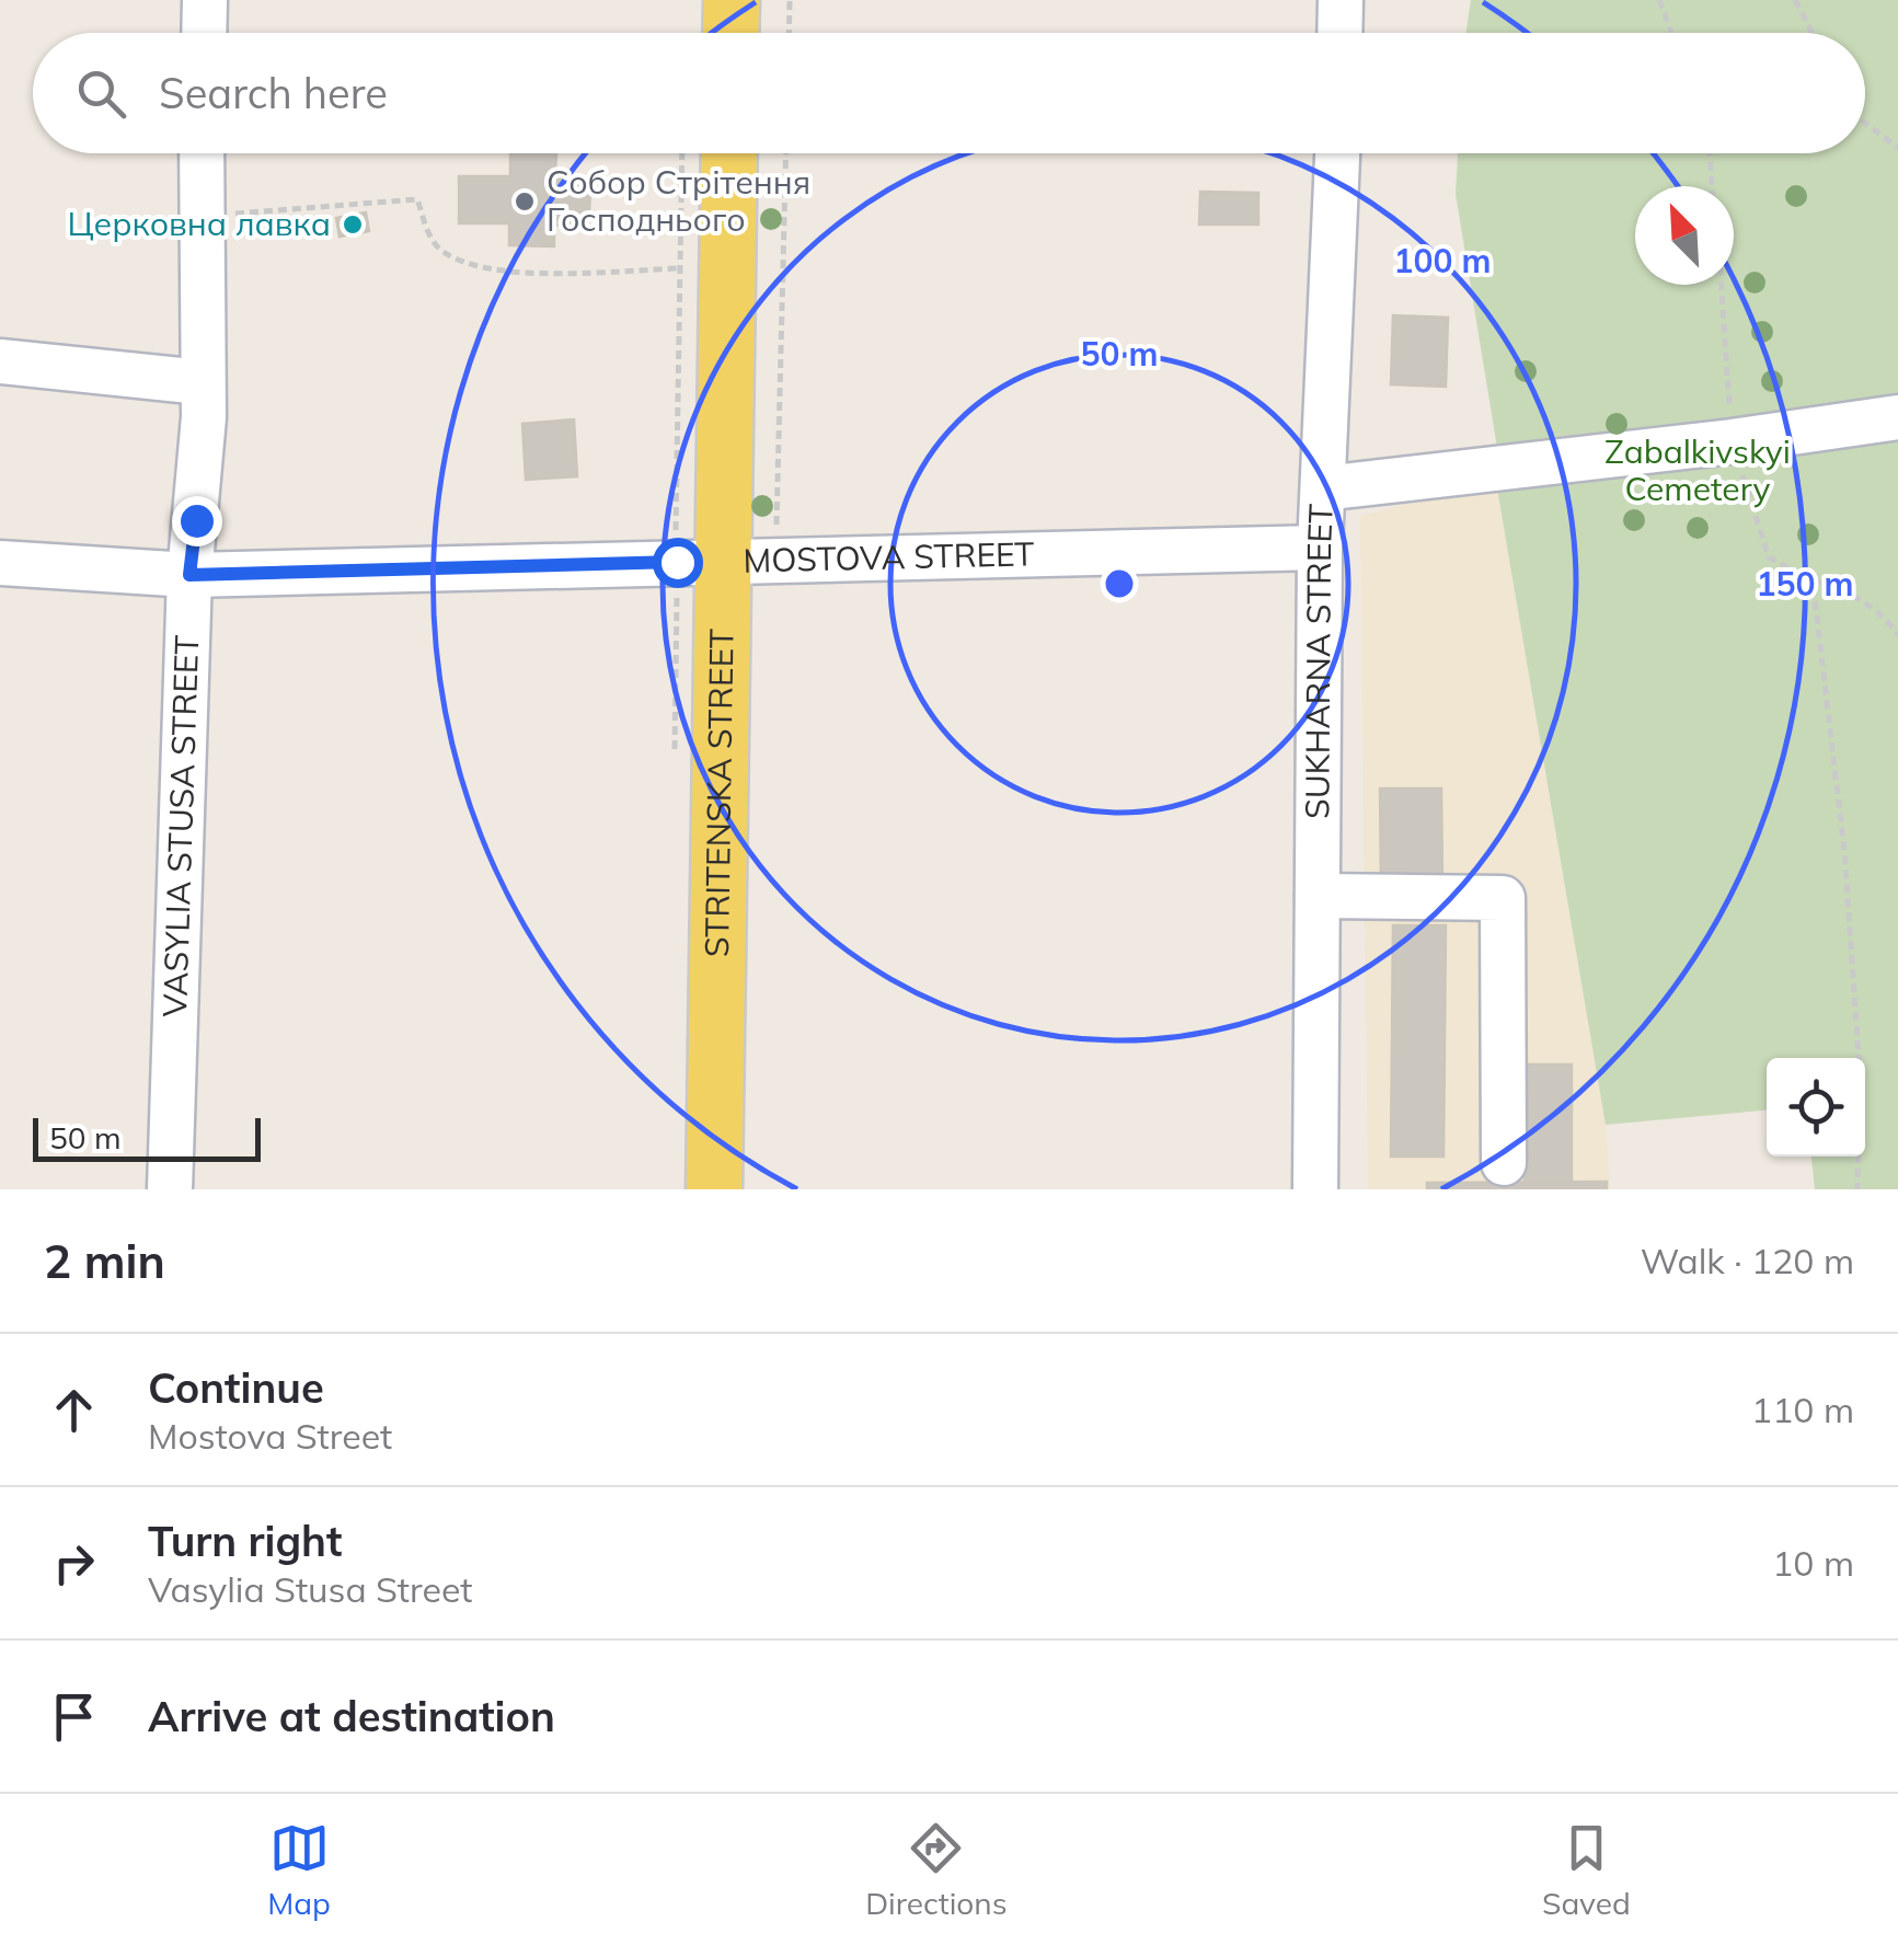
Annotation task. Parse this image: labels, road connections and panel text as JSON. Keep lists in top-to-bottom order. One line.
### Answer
{"streets":{"main road":["STRITENSKA STREET"],"street":["MOSTOVA STREET","SUKHARNA STREET","VASYLIA STUSA STREET"]},"crossings":[["MOSTOVA STREET","SUKHARNA STREET"],["MOSTOVA STREET","STRITENSKA STREET"],["MOSTOVA STREET","VASYLIA STUSA STREET"]],"parks":["Zabalkivskyi Cemetery"],"places":["Собор Стрітення Господнього","Церковна лавка"],"scale_bar":"50 m","north":"top left","page":{"search":"Search here","scale":"50 m","heading":["2 min","Walk · 120 m"],"list":[["Continue","Mostova Street","110 m"],["Turn right","Vasylia Stusa Street","10 m"],"Arrive at destination"],"nav":["Map","Directions","Saved"]},"rings":["100 m","50 m","150 m"]}
